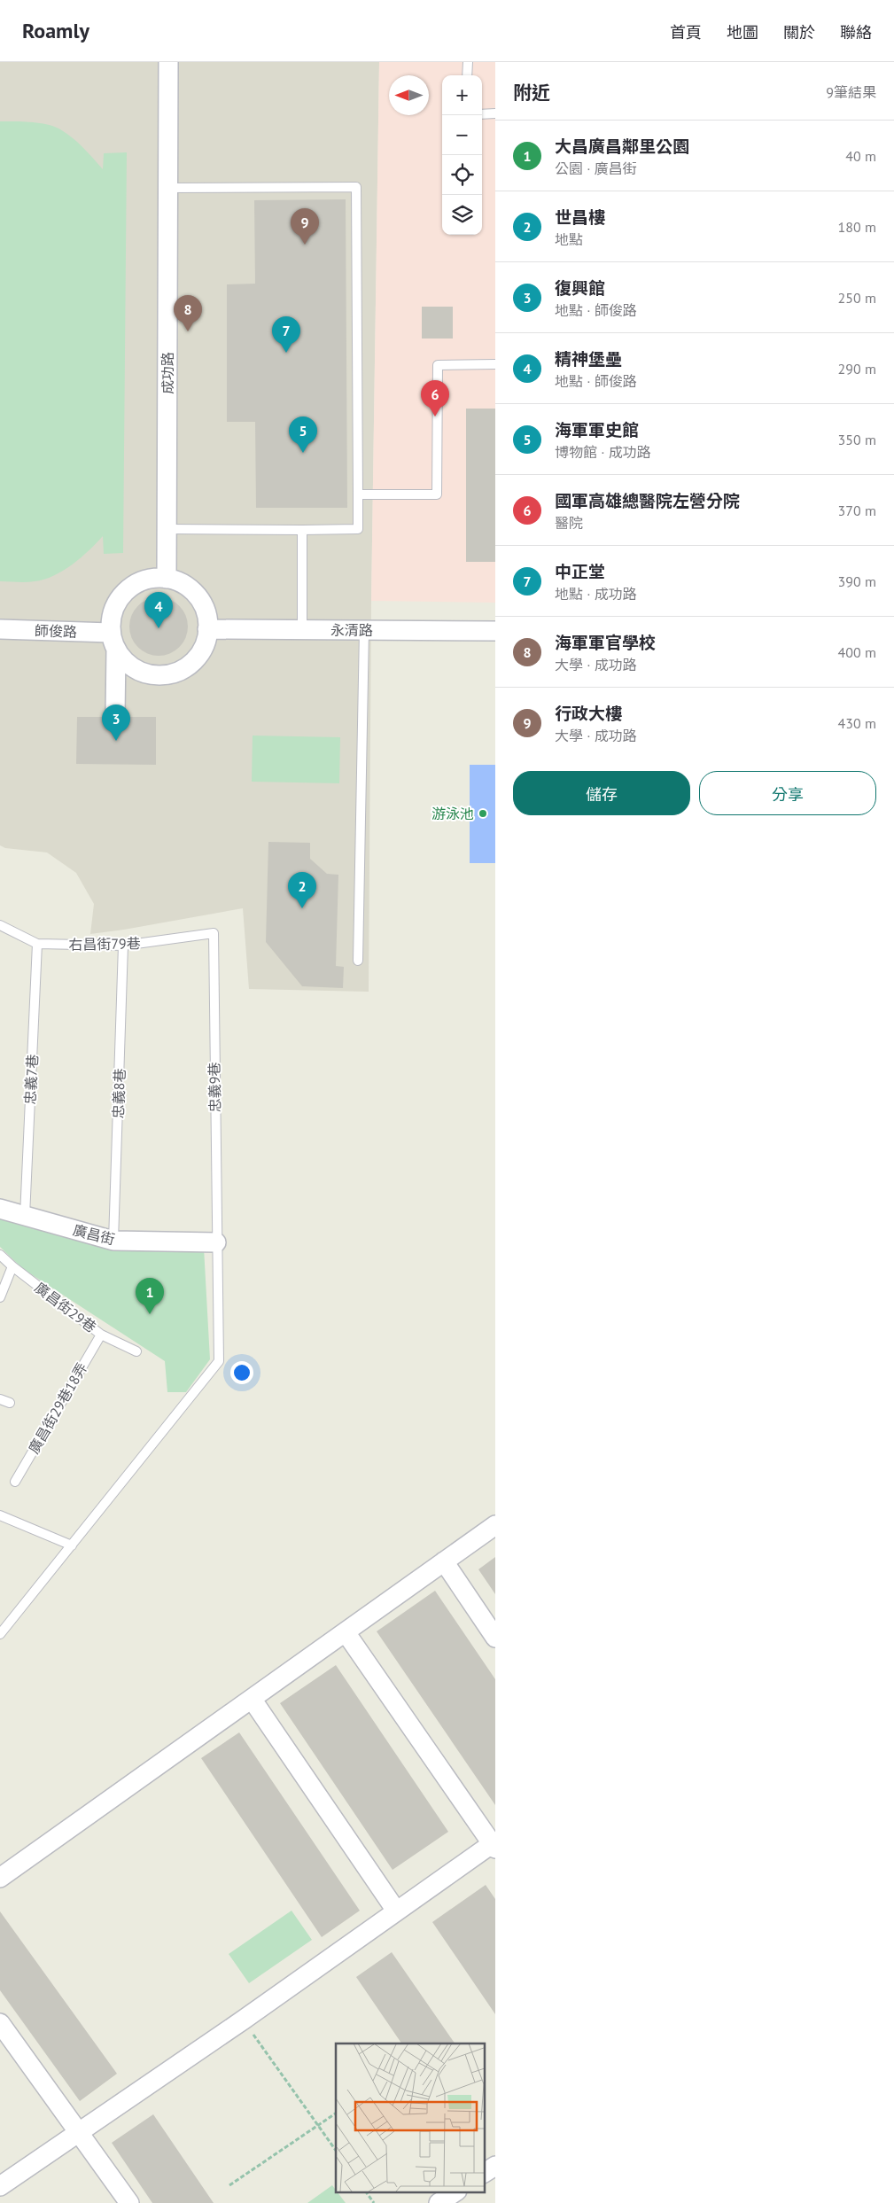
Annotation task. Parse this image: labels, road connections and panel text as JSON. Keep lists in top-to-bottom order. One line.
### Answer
{"streets":{"street":["成功路","永清路","師俊路","廣昌街"],"lane":["右昌街79巷","忠義7巷","忠義9巷","忠義8巷","廣昌街29巷","廣昌街29巷18弄"]},"crossings":[["成功路","永清路"],["成功路","師俊路"],["永清路","師俊路"],["右昌街79巷","忠義7巷"],["右昌街79巷","忠義9巷"],["右昌街79巷","忠義8巷"],["忠義7巷","廣昌街"],["忠義9巷","廣昌街"],["忠義8巷","廣昌街"],["廣昌街29巷","廣昌街29巷18弄"]],"places":["游泳池"],"north":"left","page":{"header":"Roamly","nav":["首頁","地圖","關於","聯絡"],"heading":["附近","9筆結果"],"map_buttons":["+","−"],"list":[{"mark":"1","name":"大昌廣昌鄰里公園","note":"公園 · 廣昌街","value":"40 m"},{"mark":"2","name":"世昌樓","note":"地點","value":"180 m"},{"mark":"3","name":"復興館","note":"地點 · 師俊路","value":"250 m"},{"mark":"4","name":"精神堡壘","note":"地點 · 師俊路","value":"290 m"},{"mark":"5","name":"海軍軍史館","note":"博物館 · 成功路","value":"350 m"},{"mark":"6","name":"國軍高雄總醫院左營分院","note":"醫院","value":"370 m"},{"mark":"7","name":"中正堂","note":"地點 · 成功路","value":"390 m"},{"mark":"8","name":"海軍軍官學校","note":"大學 · 成功路","value":"400 m"},{"mark":"9","name":"行政大樓","note":"大學 · 成功路","value":"430 m"}],"pins":["9","8","7","6","5","4","3","2","1"],"buttons":["儲存","分享"]}}
